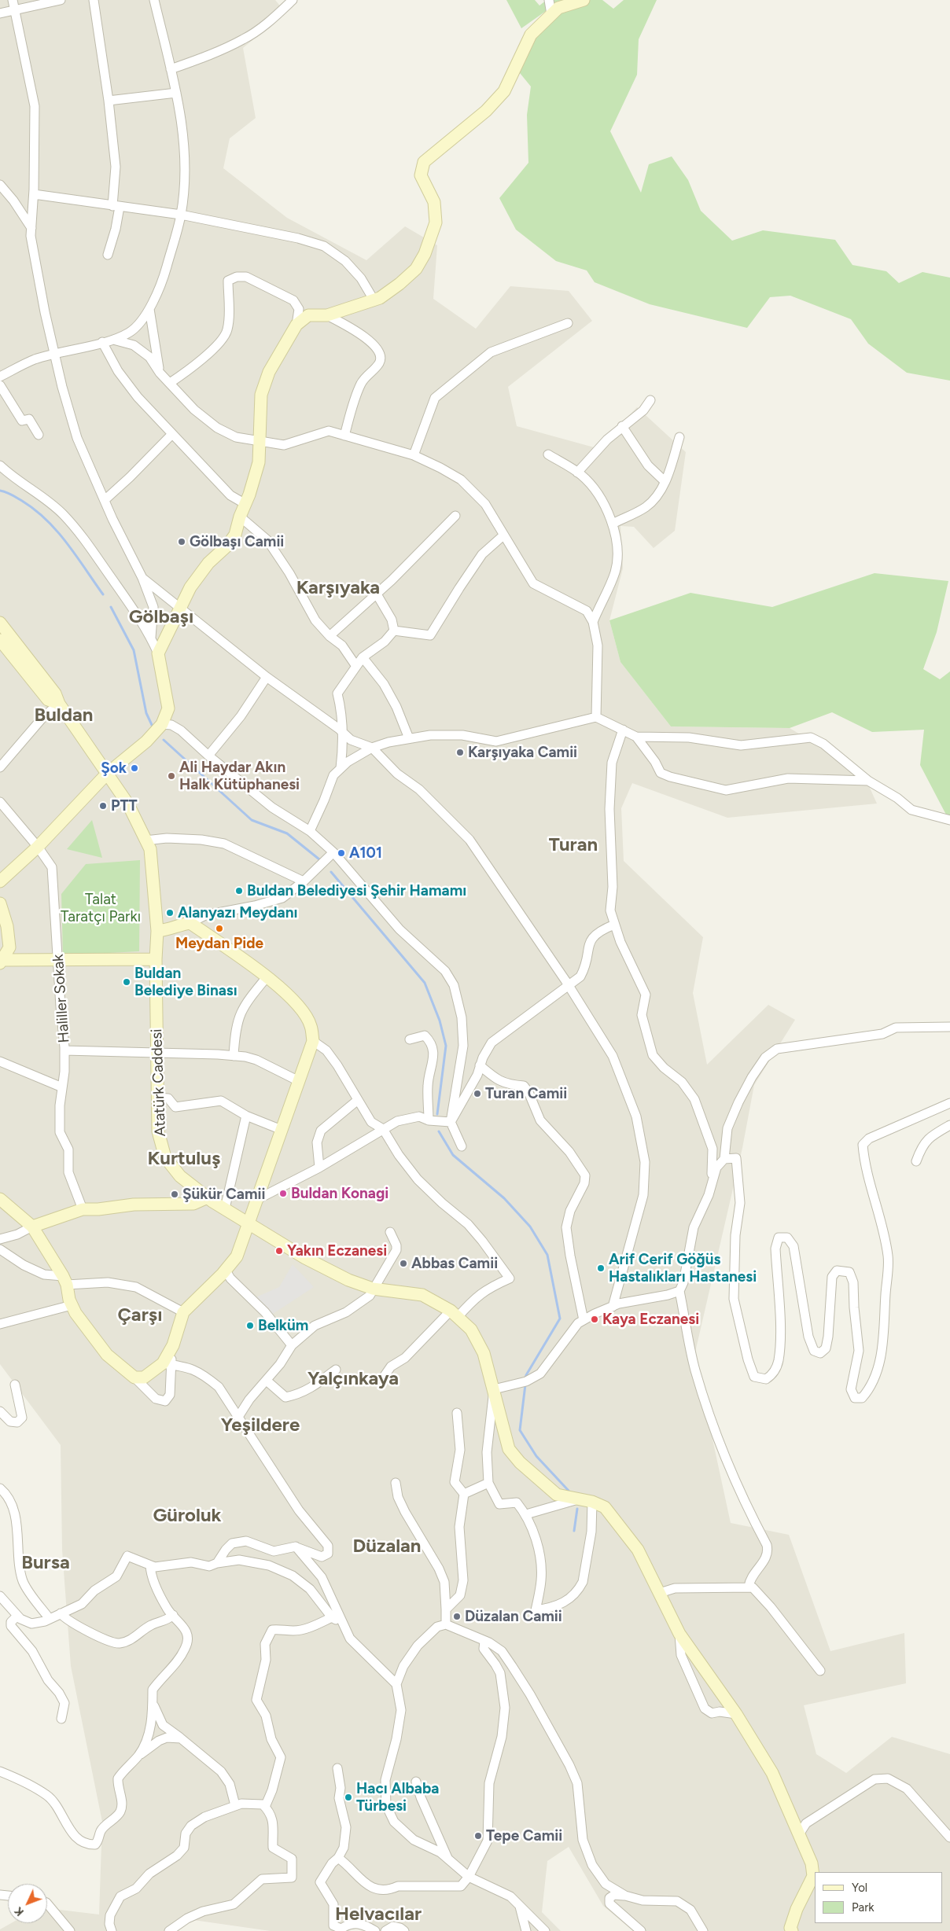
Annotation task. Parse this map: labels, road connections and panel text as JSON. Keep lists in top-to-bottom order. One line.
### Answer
{"streets":{"street":["Haliller Sokak","Atatürk Caddesi"]},"districts":["Karşıyaka","Gölbaşı","Buldan","Turan","Kurtuluş","Çarşı","Yalçınkaya","Yeşildere","Güroluk","Düzalan","Bursa","Helvacılar"],"parks":["Talat Taratçı Parkı"],"places":["Gölbaşı Camii","Karşıyaka Camii","Şok","Ali Haydar Akın Halk Kütüphanesi","PTT","A101","Buldan Belediyesi Şehir Hamamı","Alanyazı Meydanı","Meydan Pide","Buldan Belediye Binası","Turan Camii","Buldan Konagi","Şükür Camii","Yakın Eczanesi","Abbas Camii","Arif Cerif Göğüs Hastalıkları Hastanesi","Kaya Eczanesi","Belküm","Düzalan Camii","Hacı Albaba Türbesi","Tepe Camii"],"legend":["Yol","Park"],"north":"bottom left"}
